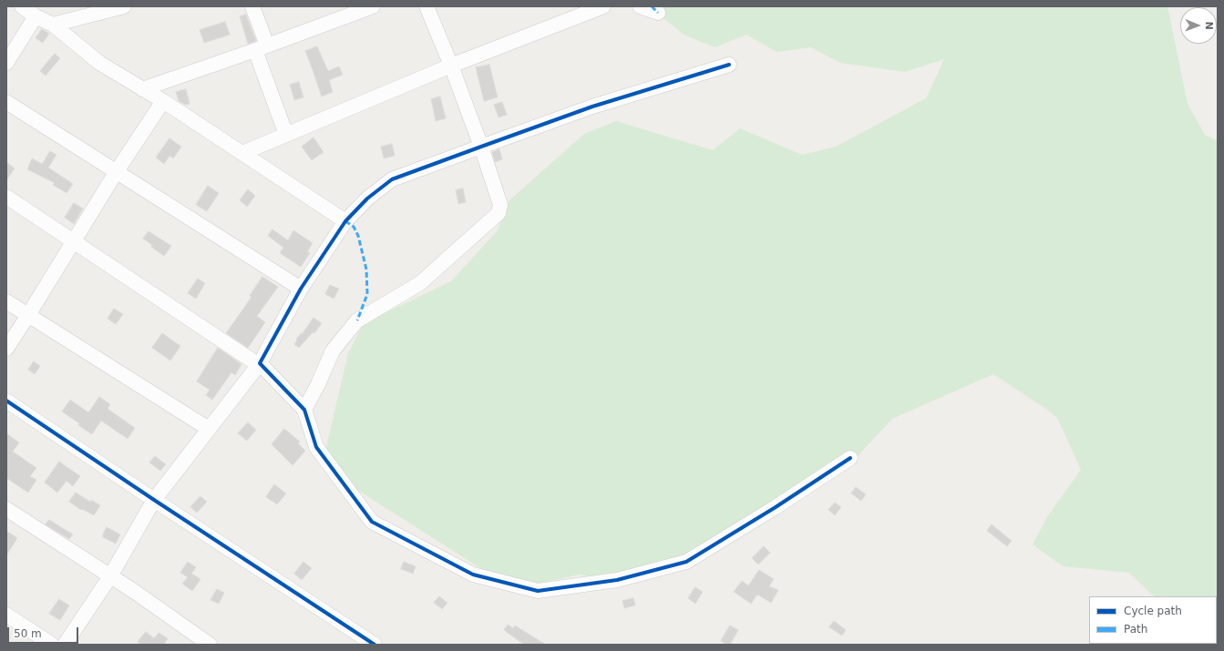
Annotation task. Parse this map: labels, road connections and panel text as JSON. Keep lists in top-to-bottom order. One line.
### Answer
{"legend":["Cycle path","Path"],"scale_bar":"50 m","north":"right"}
